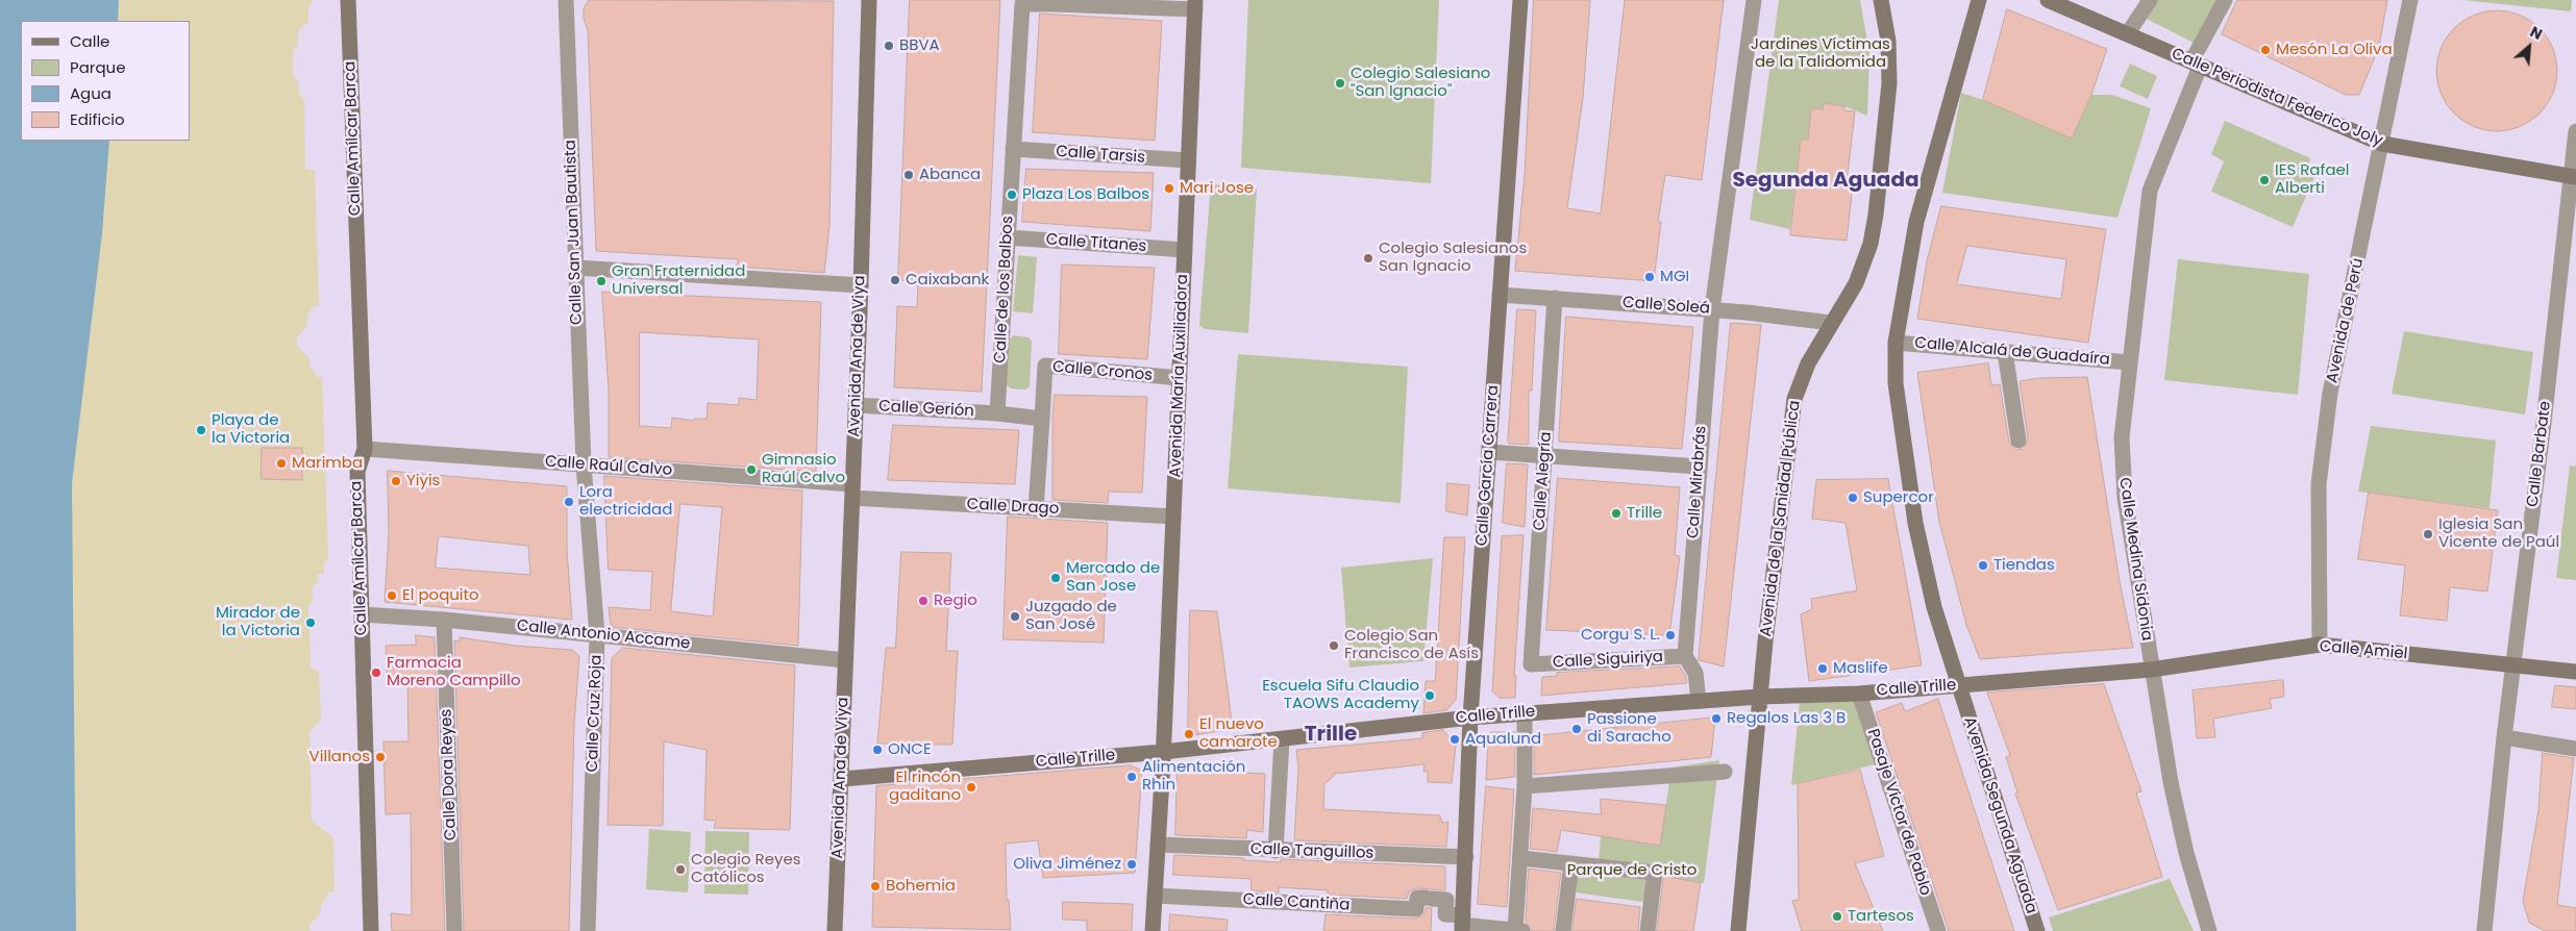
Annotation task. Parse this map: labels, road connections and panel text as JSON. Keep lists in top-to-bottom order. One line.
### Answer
{"streets":{"street":["Calle Periodista Federico Joly","Calle Amílcar Barca","Calle Tarsis","Calle San Juan Bautista","Calle Titanes","Calle de los Balbos","Calle Soleá","Avenida de Perú","Calle Alcalá de Guadaíra","Avenida Ana de Viya","Calle Cronos","Avenida María Auxiliadora","Calle Gerión","Calle Barbate","Calle García Carrera","Calle Raúl Calvo","Calle Alegría","Calle Mirabrás","Calle Drago","Avenida de la Sanidad Pública","Calle Medina Sidonia","Calle Antonio Accame","Calle Amiel","Calle Siguiriya","Calle Trille","Calle Cruz Roja","Calle Dora Reyes","Pasaje Víctor de Pablo","Avenida Segunda Aguada","Calle Tanguillos","Calle Cantiña"]},"crossings":[["Calle Periodista Federico Joly","Avenida de Perú"],["Calle Periodista Federico Joly","Calle Barbate"],["Calle Periodista Federico Joly","Calle Medina Sidonia"],["Calle Amílcar Barca","Calle Raúl Calvo"],["Calle Amílcar Barca","Calle Antonio Accame"],["Calle Tarsis","Calle de los Balbos"],["Calle Tarsis","Avenida María Auxiliadora"],["Calle San Juan Bautista","Calle Raúl Calvo"],["Calle San Juan Bautista","Calle Cruz Roja"],["Calle Titanes","Calle de los Balbos"],["Calle Titanes","Avenida María Auxiliadora"],["Calle de los Balbos","Calle Gerión"],["Calle Soleá","Calle García Carrera"],["Calle Soleá","Calle Alegría"],["Calle Soleá","Calle Mirabrás"],["Calle Soleá","Avenida de la Sanidad Pública"],["Avenida de Perú","Calle Amiel"],["Calle Alcalá de Guadaíra","Calle Medina Sidonia"],["Calle Alcalá de Guadaíra","Avenida Segunda Aguada"],["Avenida Ana de Viya","Calle Gerión"],["Avenida Ana de Viya","Calle Raúl Calvo"],["Avenida Ana de Viya","Calle Drago"],["Avenida Ana de Viya","Calle Antonio Accame"],["Avenida Ana de Viya","Calle Trille"],["Calle Cronos","Avenida María Auxiliadora"],["Avenida María Auxiliadora","Calle Drago"],["Avenida María Auxiliadora","Calle Trille"],["Avenida María Auxiliadora","Calle Tanguillos"],["Avenida María Auxiliadora","Calle Cantiña"],["Calle Barbate","Calle Amiel"],["Calle García Carrera","Calle Trille"],["Calle García Carrera","Calle Tanguillos"],["Calle García Carrera","Calle Cantiña"],["Calle Raúl Calvo","Calle Drago"],["Calle Raúl Calvo","Calle Cruz Roja"],["Calle Alegría","Calle Siguiriya"],["Calle Mirabrás","Calle Siguiriya"],["Avenida de la Sanidad Pública","Calle Trille"],["Calle Medina Sidonia","Calle Amiel"],["Calle Medina Sidonia","Calle Trille"],["Calle Antonio Accame","Calle Cruz Roja"],["Calle Antonio Accame","Calle Dora Reyes"],["Calle Amiel","Calle Trille"],["Calle Trille","Pasaje Víctor de Pablo"],["Calle Trille","Avenida Segunda Aguada"]],"districts":["Segunda Aguada","Trille"],"parks":["Jardines Víctimas de la Talidomida","Parque de Cristo"],"places":["BBVA","Mesón La Oliva","Colegio Salesiano \"San Ignacio\"","Abanca","IES Rafael Alberti","Mari Jose","Plaza Los Balbos","Colegio Salesianos San Ignacio","MGI","Caixabank","Gran Fraternidad Universal","Playa de la Victoria","Marimba","Gimnasio Raúl Calvo","Yiyis","Supercor","Lora electricidad","Trille","Iglesia San Vicente de Paúl","Tiendas","Mercado de San Jose","El poquito","Regio","Juzgado de San José","Mirador de la Victoria","Corgu S. L.","Colegio San Francisco de Asís","Maslife","Farmacia Moreno Campillo","Escuela Sifu Claudio TAOWS Academy","Regalos Las 3 B","Passione di Saracho","El nuevo camarote","Aqualund","ONCE","Villanos","Alimentación Rhin","El rincón gaditano","Oliva Jiménez","Colegio Reyes Católicos","Bohemia","Tartesos"],"legend":["Calle","Parque","Agua","Edificio"],"north":"top right"}
